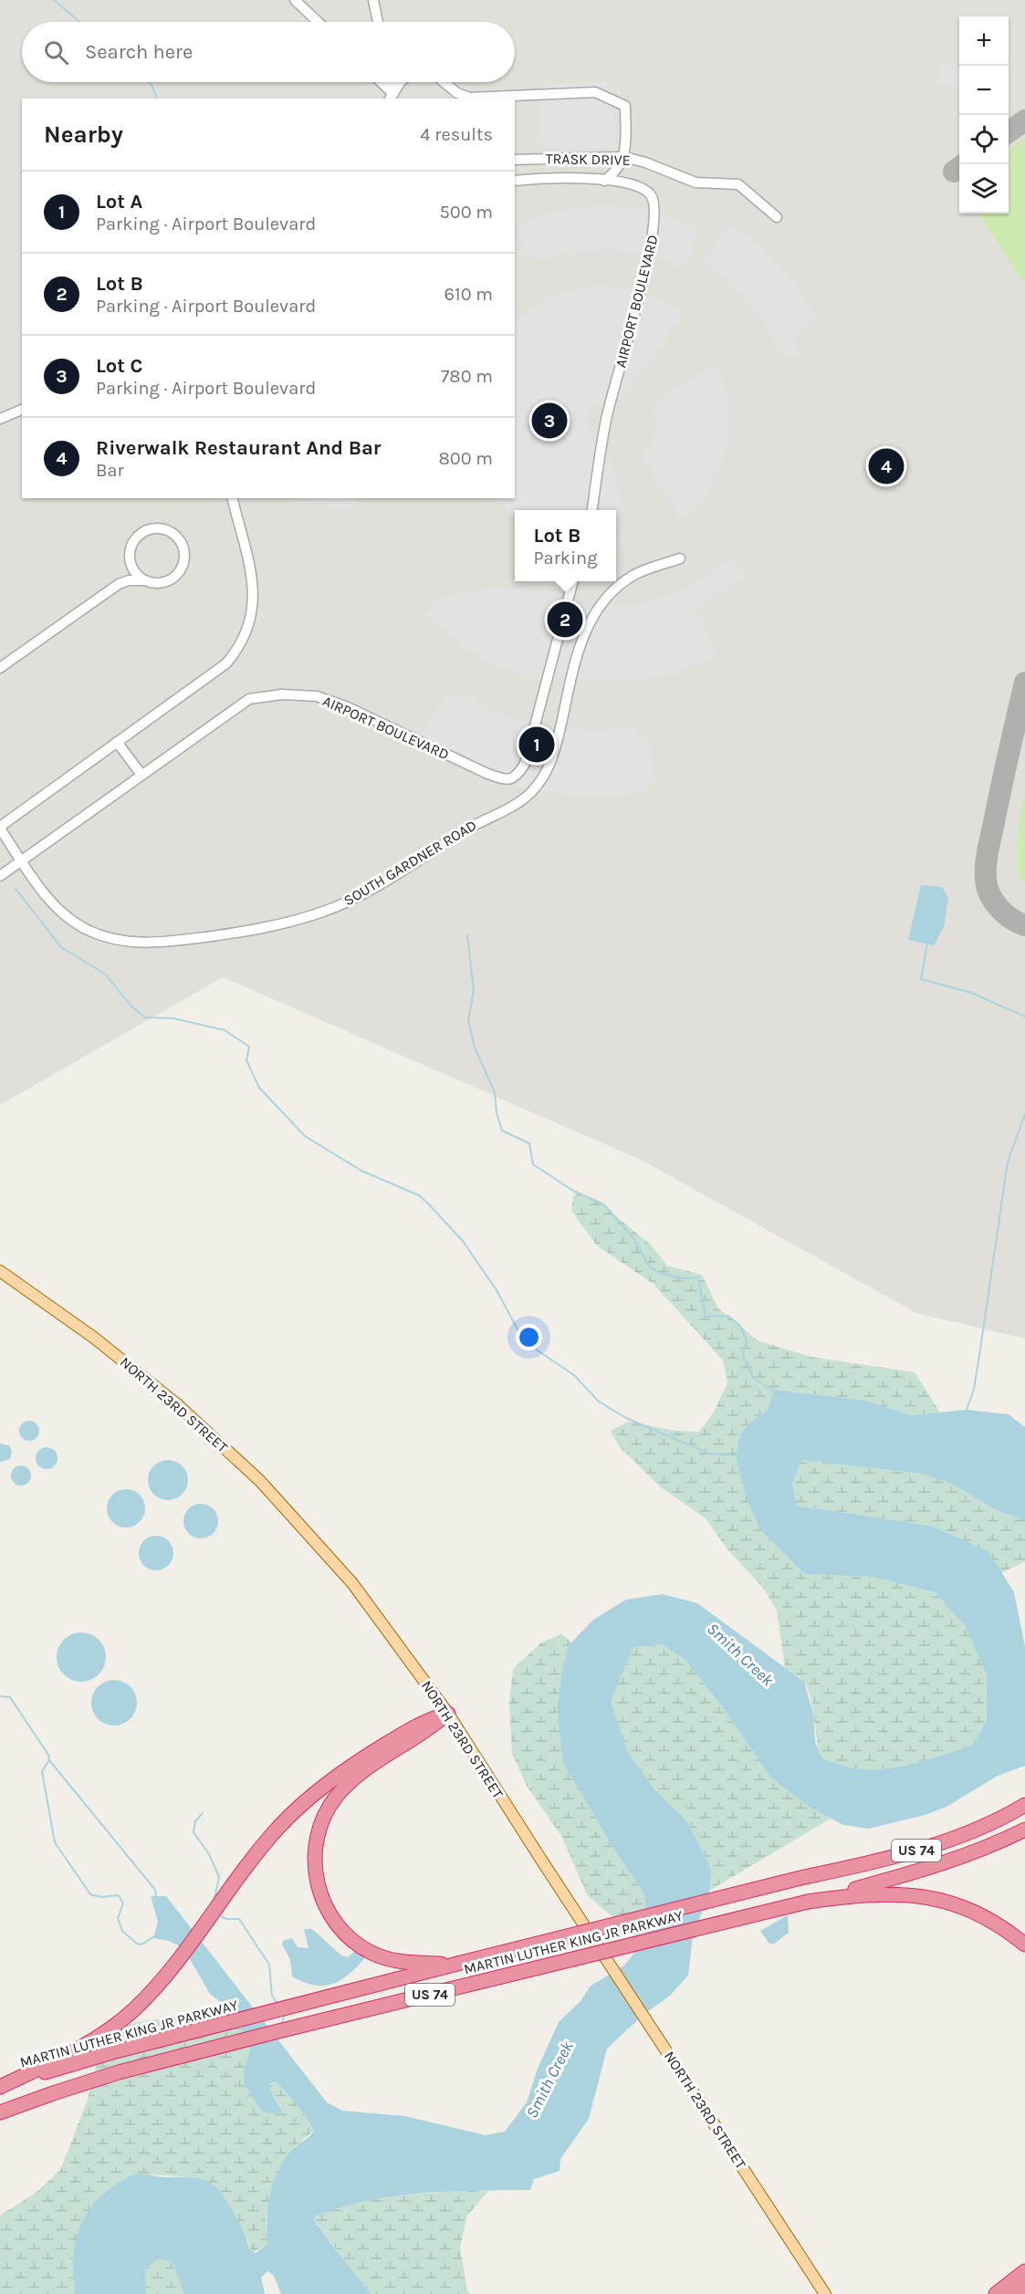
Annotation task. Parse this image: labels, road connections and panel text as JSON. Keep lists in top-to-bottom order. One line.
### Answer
{"streets":{"highway":["US 74","MARTIN LUTHER KING JR PARKWAY"],"main road":["NORTH 23RD STREET"],"street":["TRASK DRIVE","AIRPORT BOULEVARD","SOUTH GARDNER ROAD"]},"crossings":[["AIRPORT BOULEVARD","SOUTH GARDNER ROAD"]],"water":["Smith Creek"],"page":{"map_buttons":["+","−"],"search":"Search here","heading":["Nearby","4 results"],"list":[{"mark":"1","name":"Lot A","note":"Parking · Airport Boulevard","value":"500 m"},{"mark":"2","name":"Lot B","note":"Parking · Airport Boulevard","value":"610 m"},{"mark":"3","name":"Lot C","note":"Parking · Airport Boulevard","value":"780 m"},{"mark":"4","name":"Riverwalk Restaurant And Bar","note":"Bar","value":"800 m"}],"pins":["3","4","2","1"],"popup":["Lot B","Parking"]}}
